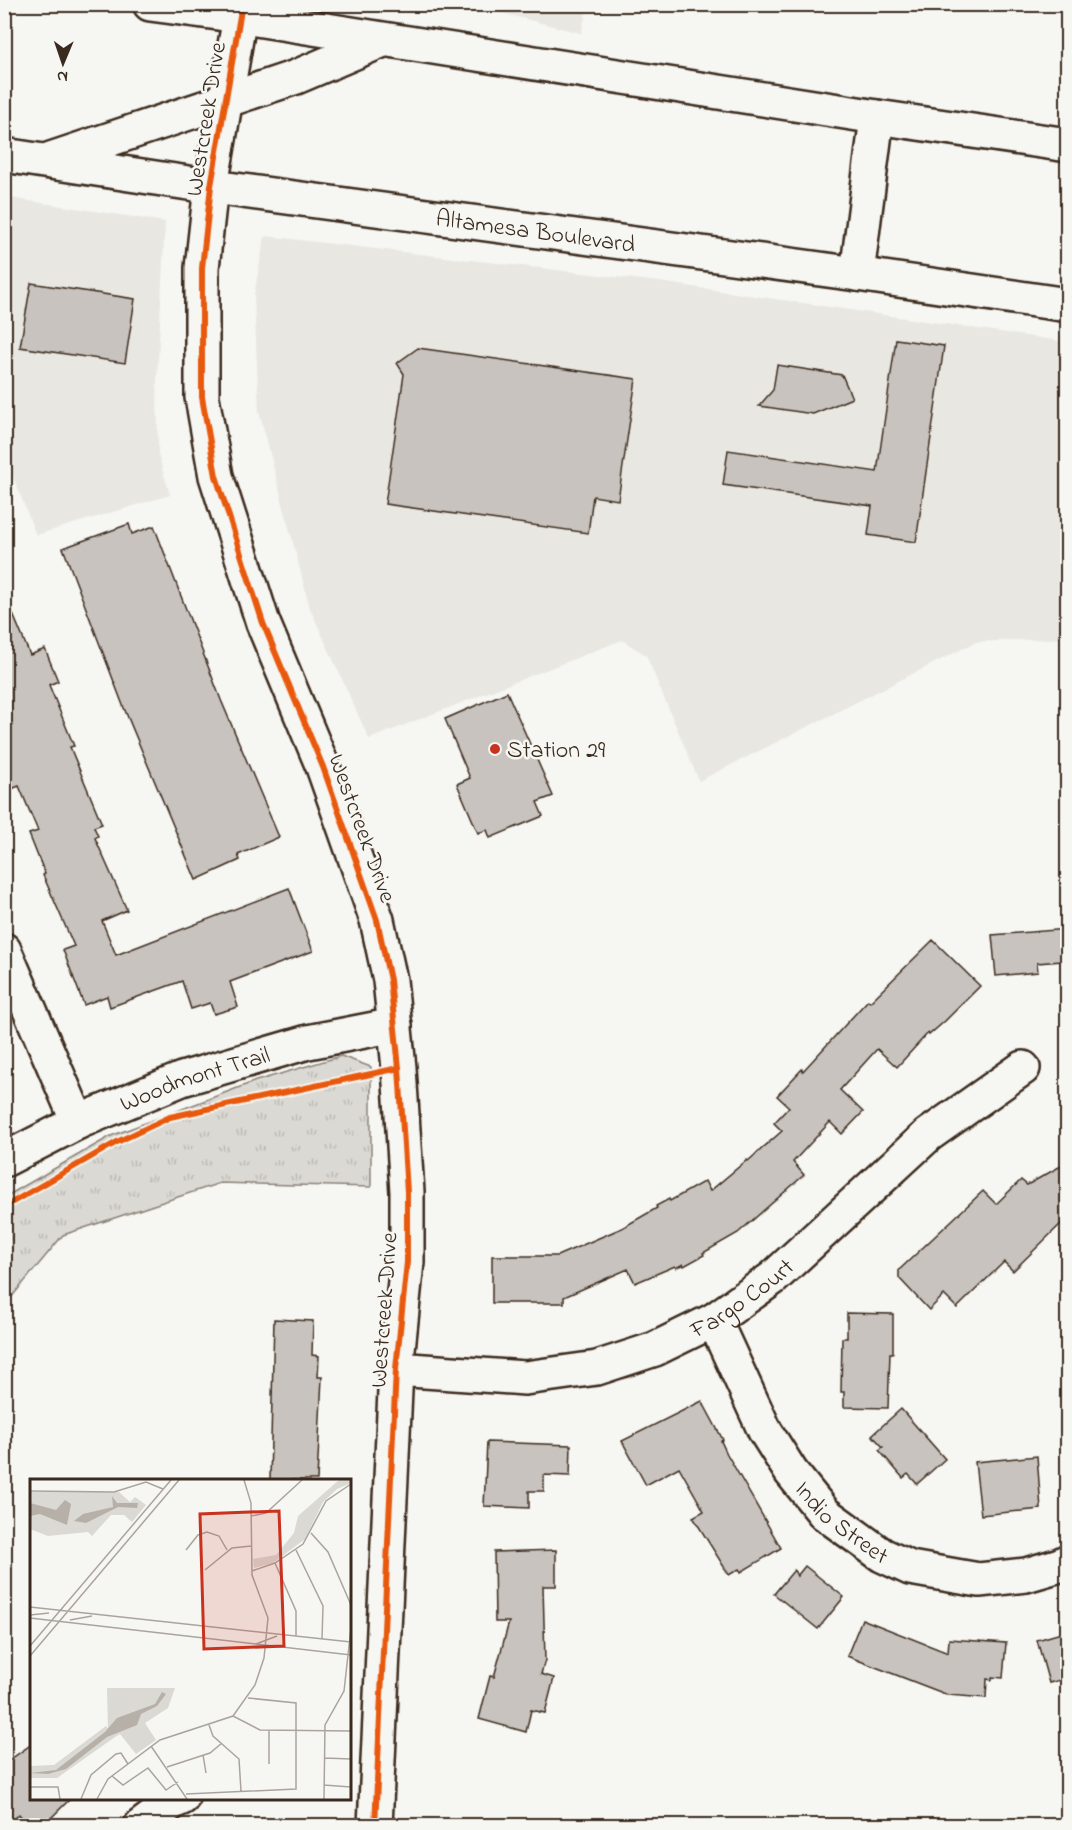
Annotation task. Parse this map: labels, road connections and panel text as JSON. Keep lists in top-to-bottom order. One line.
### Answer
{"streets":{"street":["Westcreek Drive","Altamesa Boulevard","Woodmont Trail","Fargo Court","Indio Street"]},"crossings":[["Westcreek Drive","Altamesa Boulevard"],["Westcreek Drive","Woodmont Trail"],["Westcreek Drive","Fargo Court"],["Fargo Court","Indio Street"]],"places":["Station 29"],"north":"bottom"}
